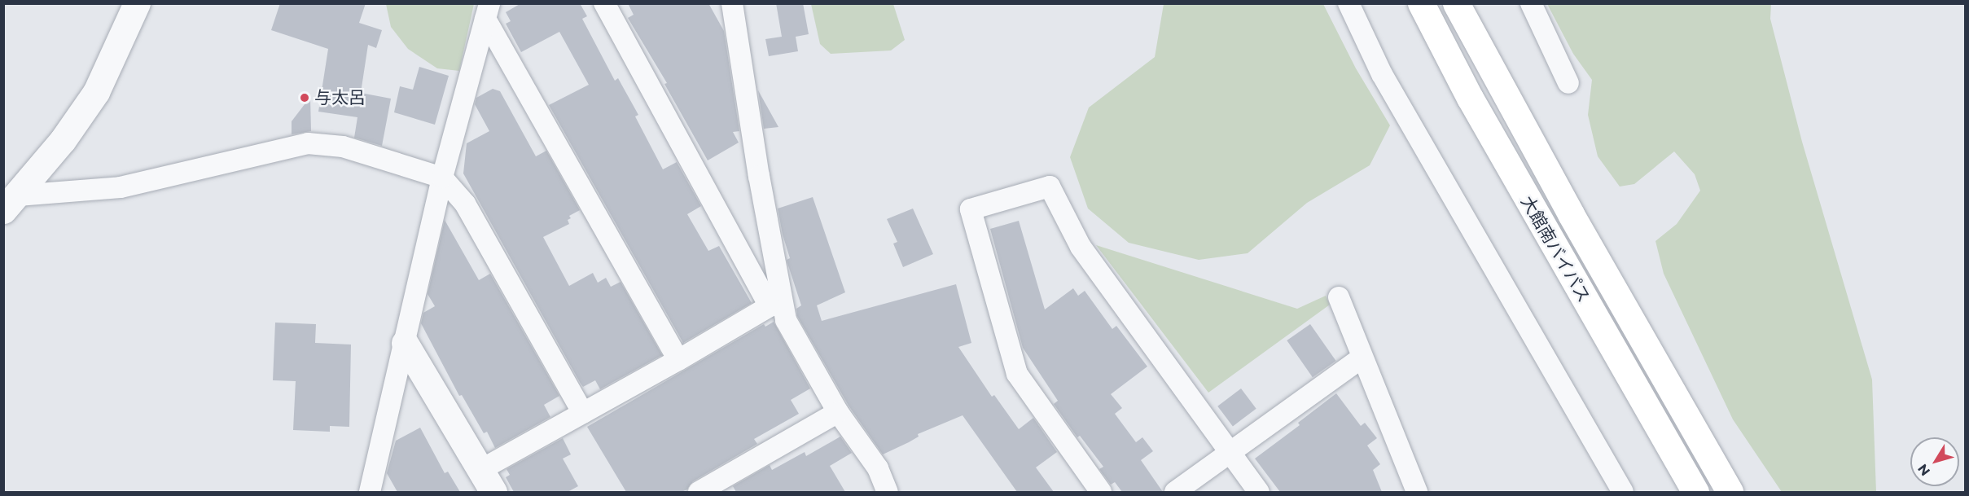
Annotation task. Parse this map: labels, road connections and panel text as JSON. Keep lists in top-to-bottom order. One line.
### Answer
{"streets":{"highway":["大館南バイパス"]},"places":["与太呂"],"north":"bottom left"}
